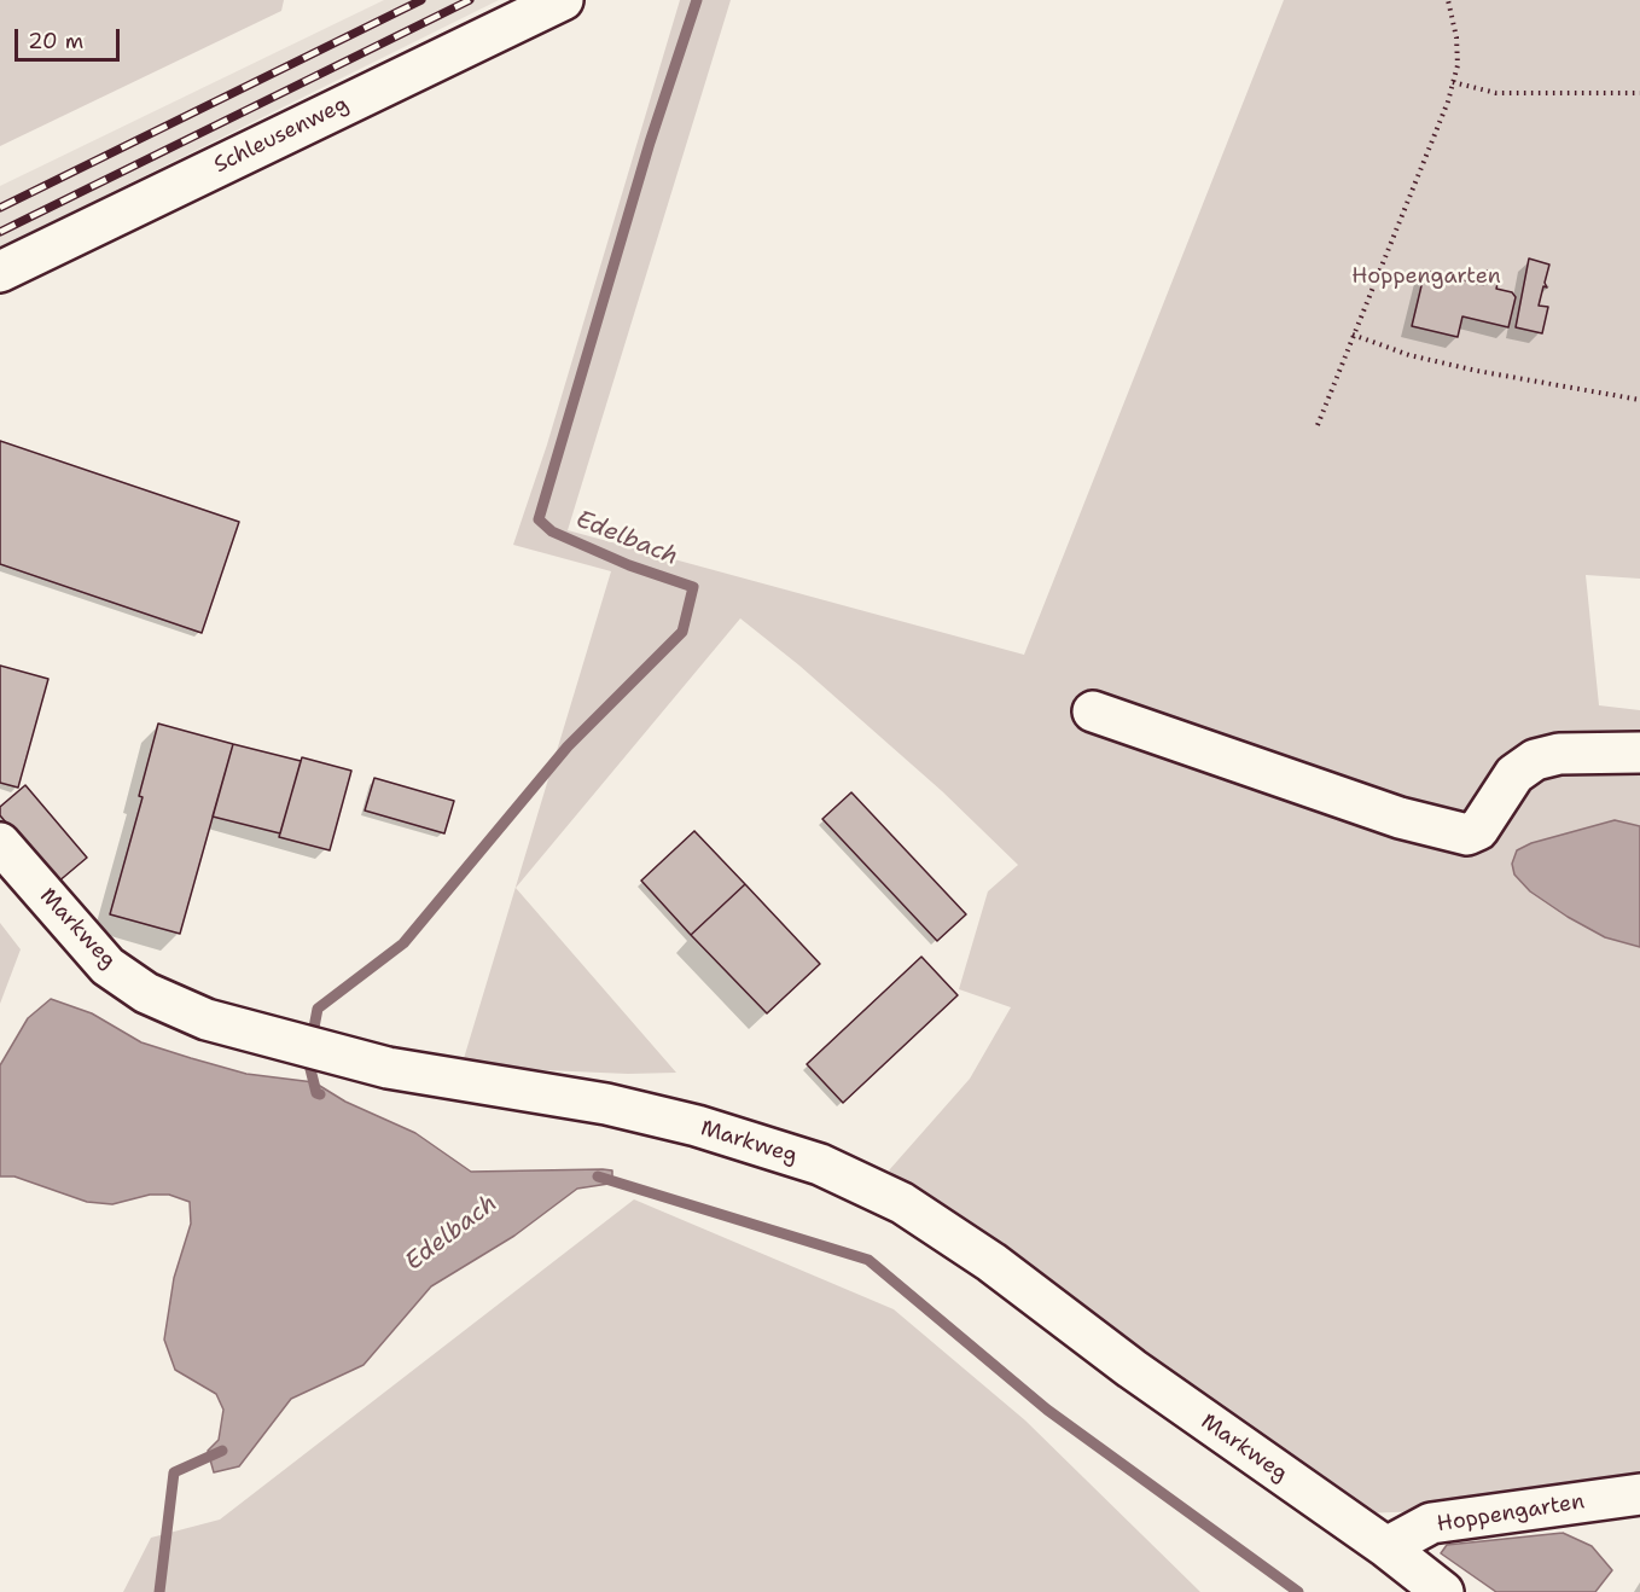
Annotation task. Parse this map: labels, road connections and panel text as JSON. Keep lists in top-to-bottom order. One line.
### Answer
{"streets":{"street":["Schleusenweg","Markweg","Hoppengarten"]},"crossings":[["Markweg","Hoppengarten"]],"water":["Edelbach"],"parks":["Hoppengarten"],"scale_bar":"20 m"}
